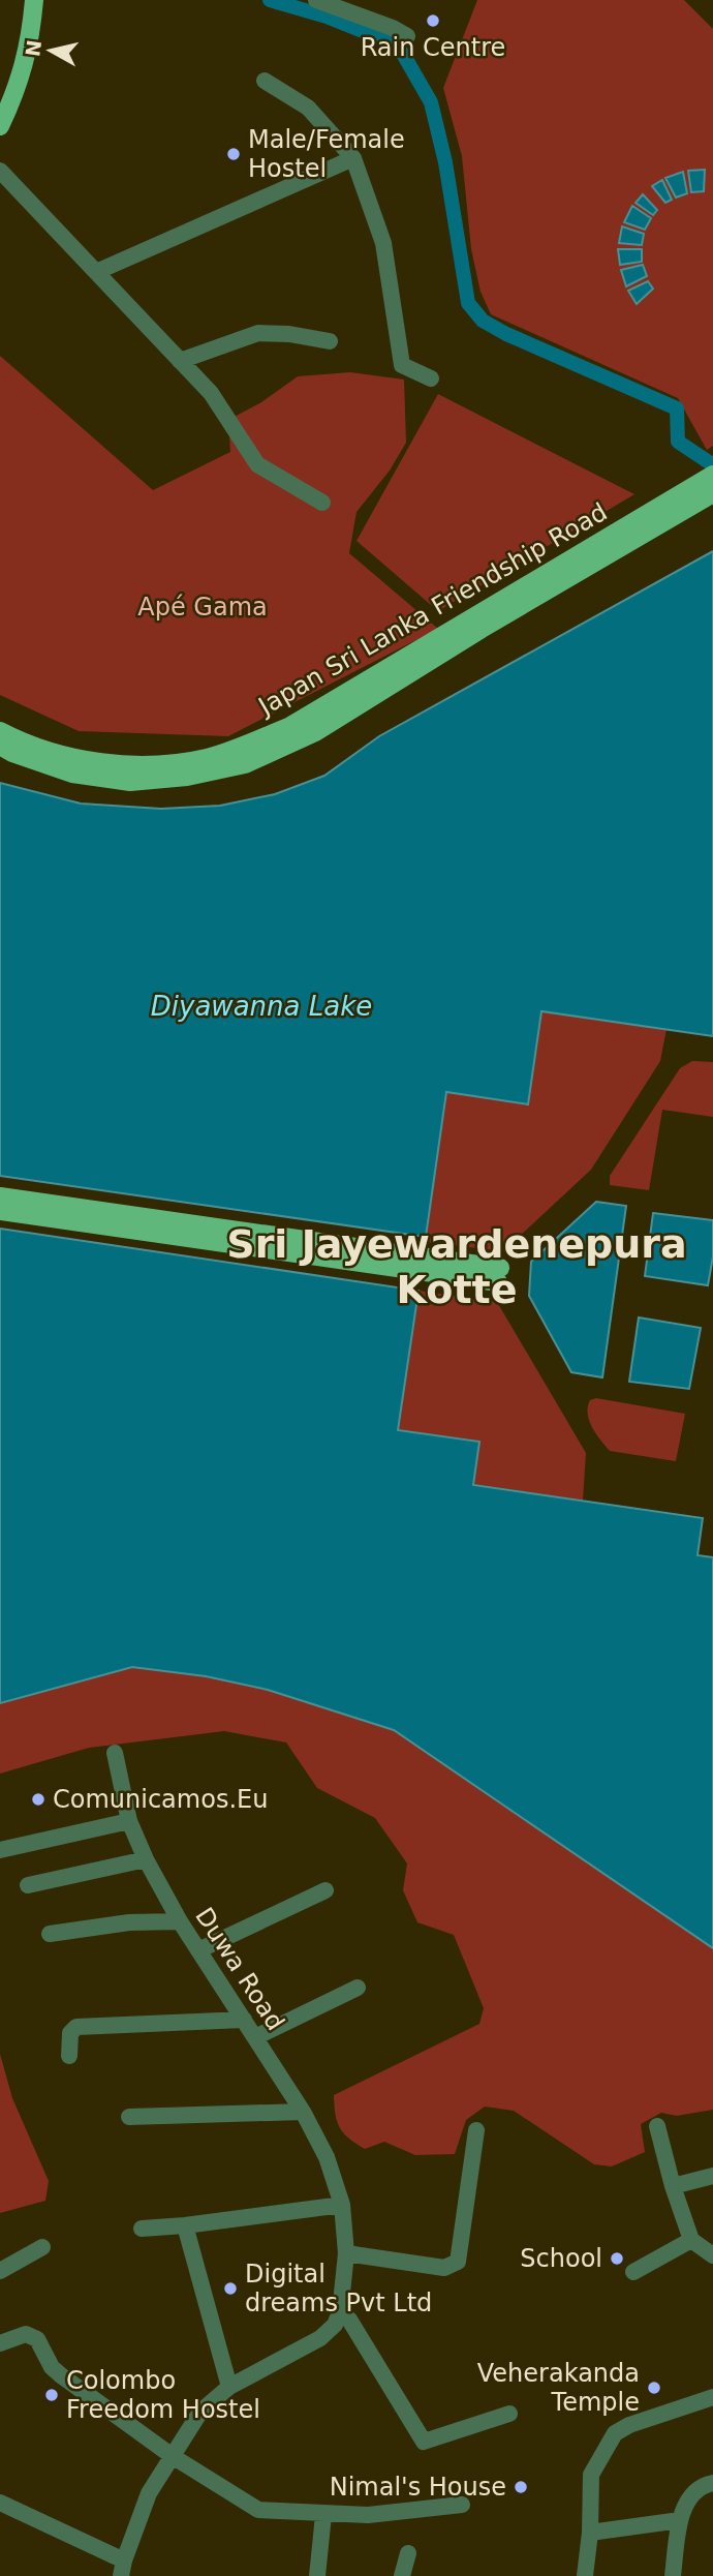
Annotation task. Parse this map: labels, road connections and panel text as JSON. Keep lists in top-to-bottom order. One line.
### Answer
{"streets":{"main road":["Japan Sri Lanka Friendship Road"],"street":["Duwa Road"]},"districts":["Sri Jayewardenepura Kotte"],"water":["Diyawanna Lake"],"parks":["Apé Gama"],"places":["Rain Centre","Male/Female Hostel","Comunicamos.Eu","School","Digital dreams Pvt Ltd","Veherakanda Temple","Colombo Freedom Hostel","Nimal's House"],"north":"left"}
